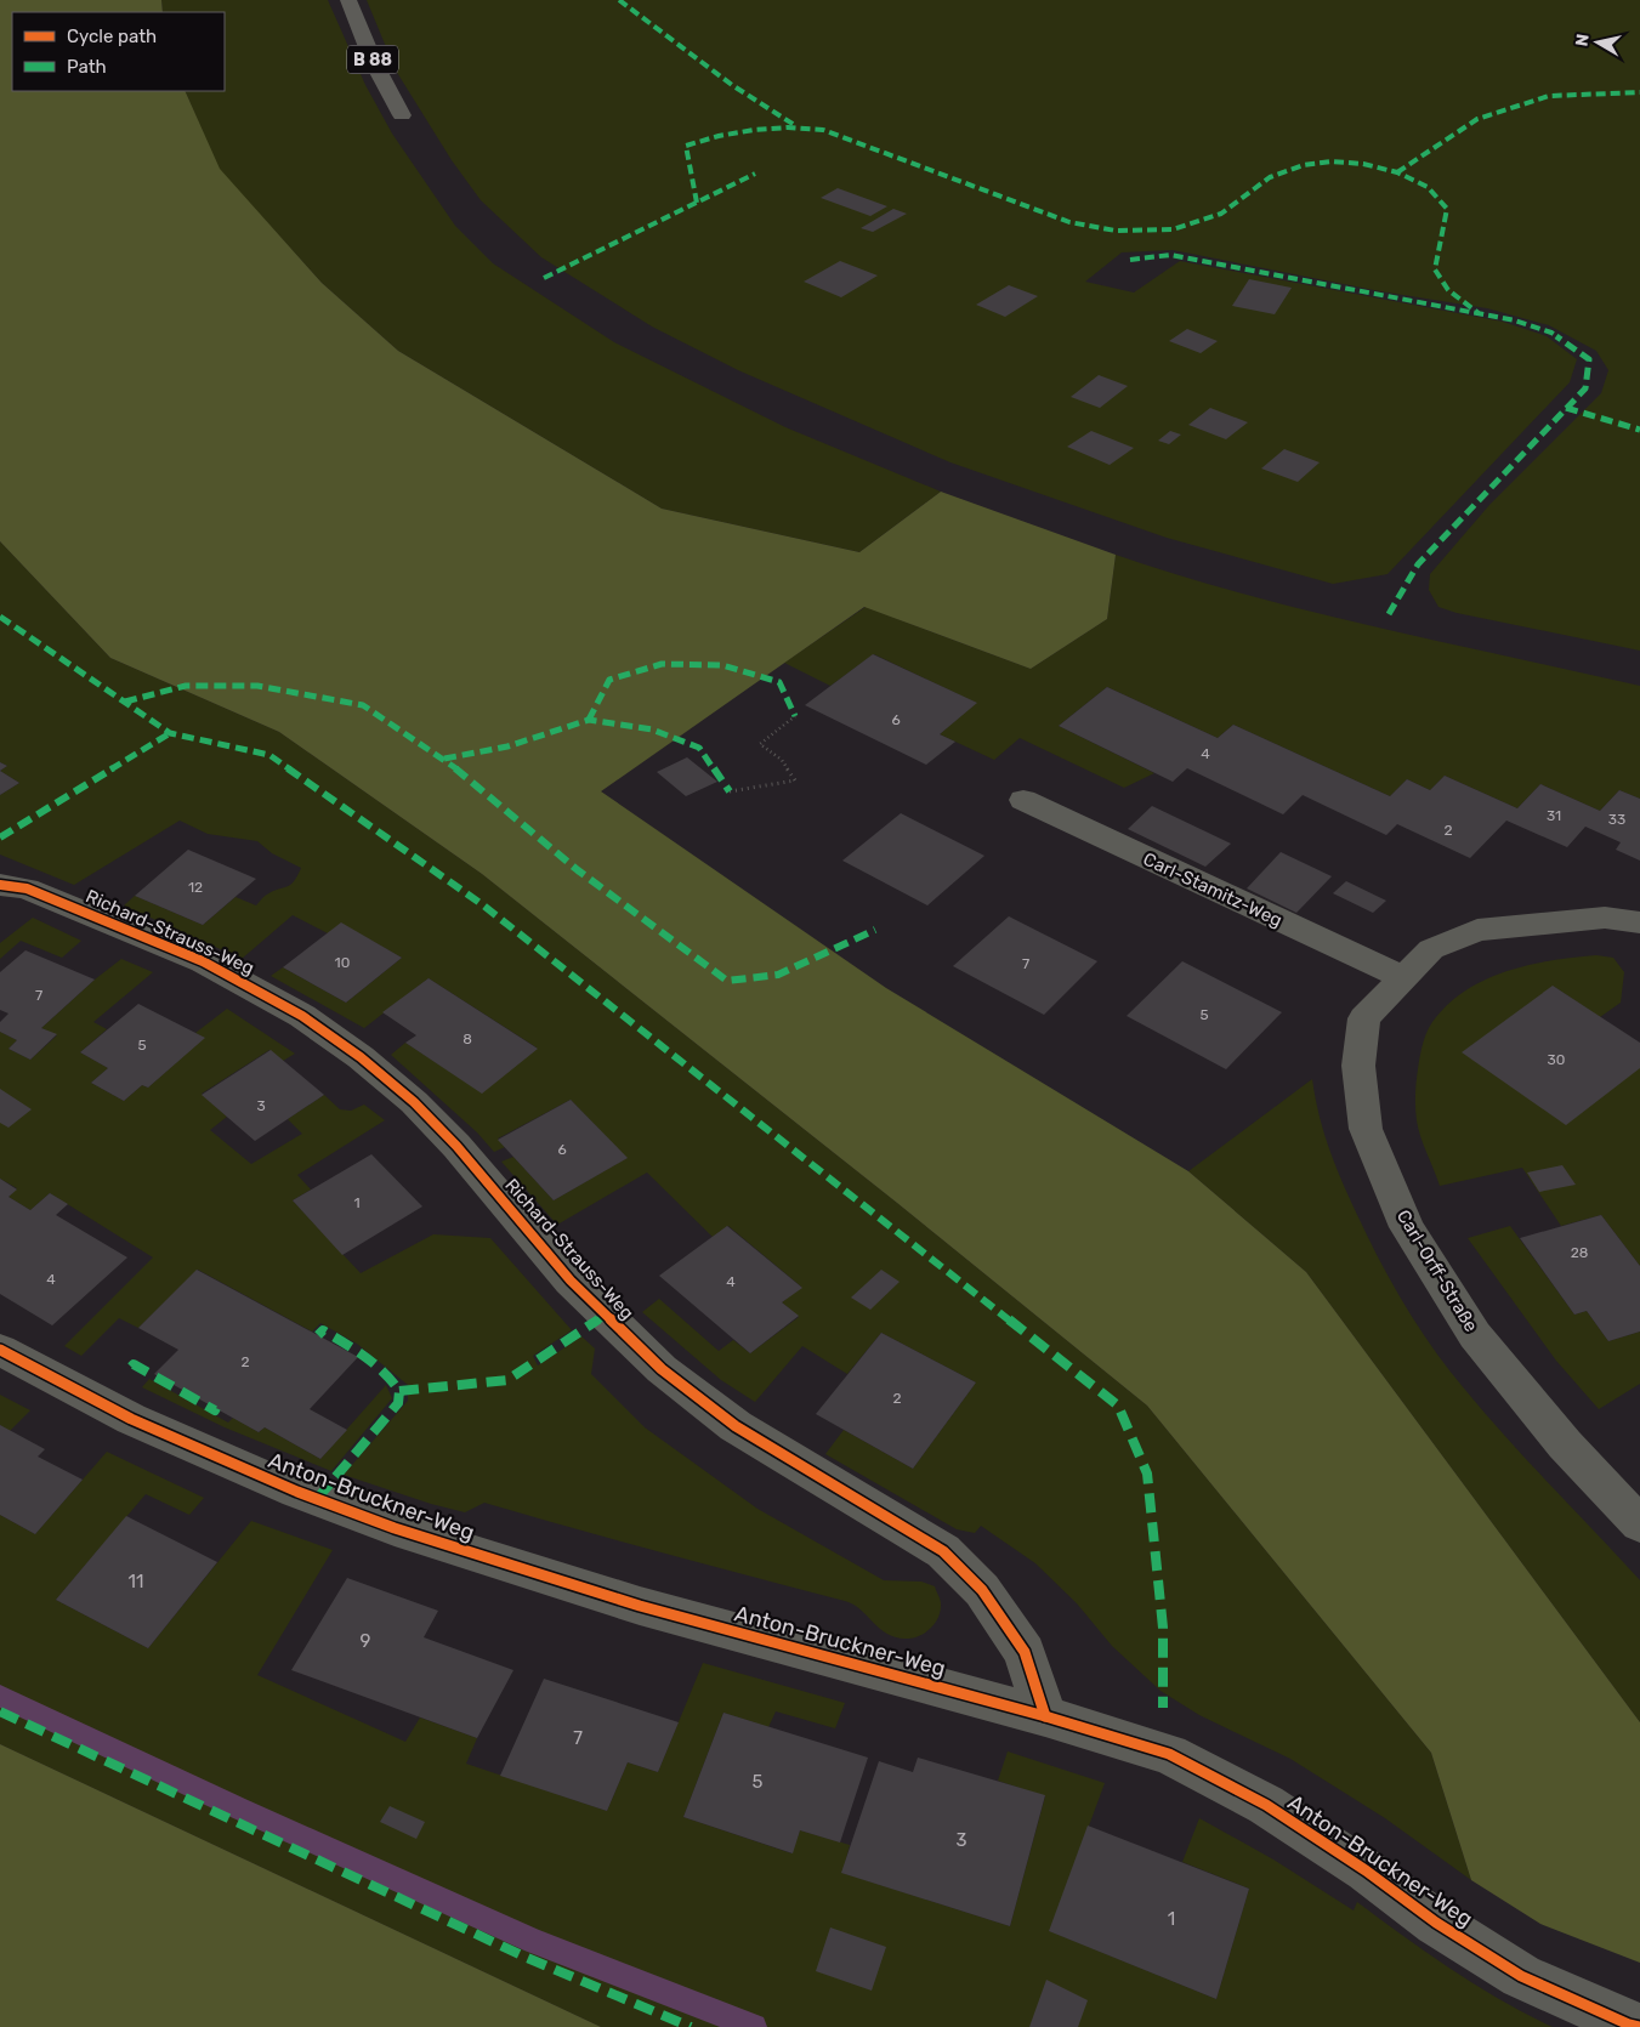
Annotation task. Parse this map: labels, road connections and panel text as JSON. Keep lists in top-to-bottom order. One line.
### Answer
{"streets":{"main road":["B 88"],"street":["Carl-Stamitz-Weg","Richard-Strauss-Weg","Carl-Orff-Straße","Anton-Bruckner-Weg"]},"crossings":[["Carl-Stamitz-Weg","Carl-Orff-Straße"],["Richard-Strauss-Weg","Anton-Bruckner-Weg"]],"house_numbers":["6","4","31","33","2","12","10","7","7","5","8","5","30","3","6","1","28","4","4","2","2","11","9","7","5","3","1"],"legend":["Cycle path","Path"],"north":"left"}
